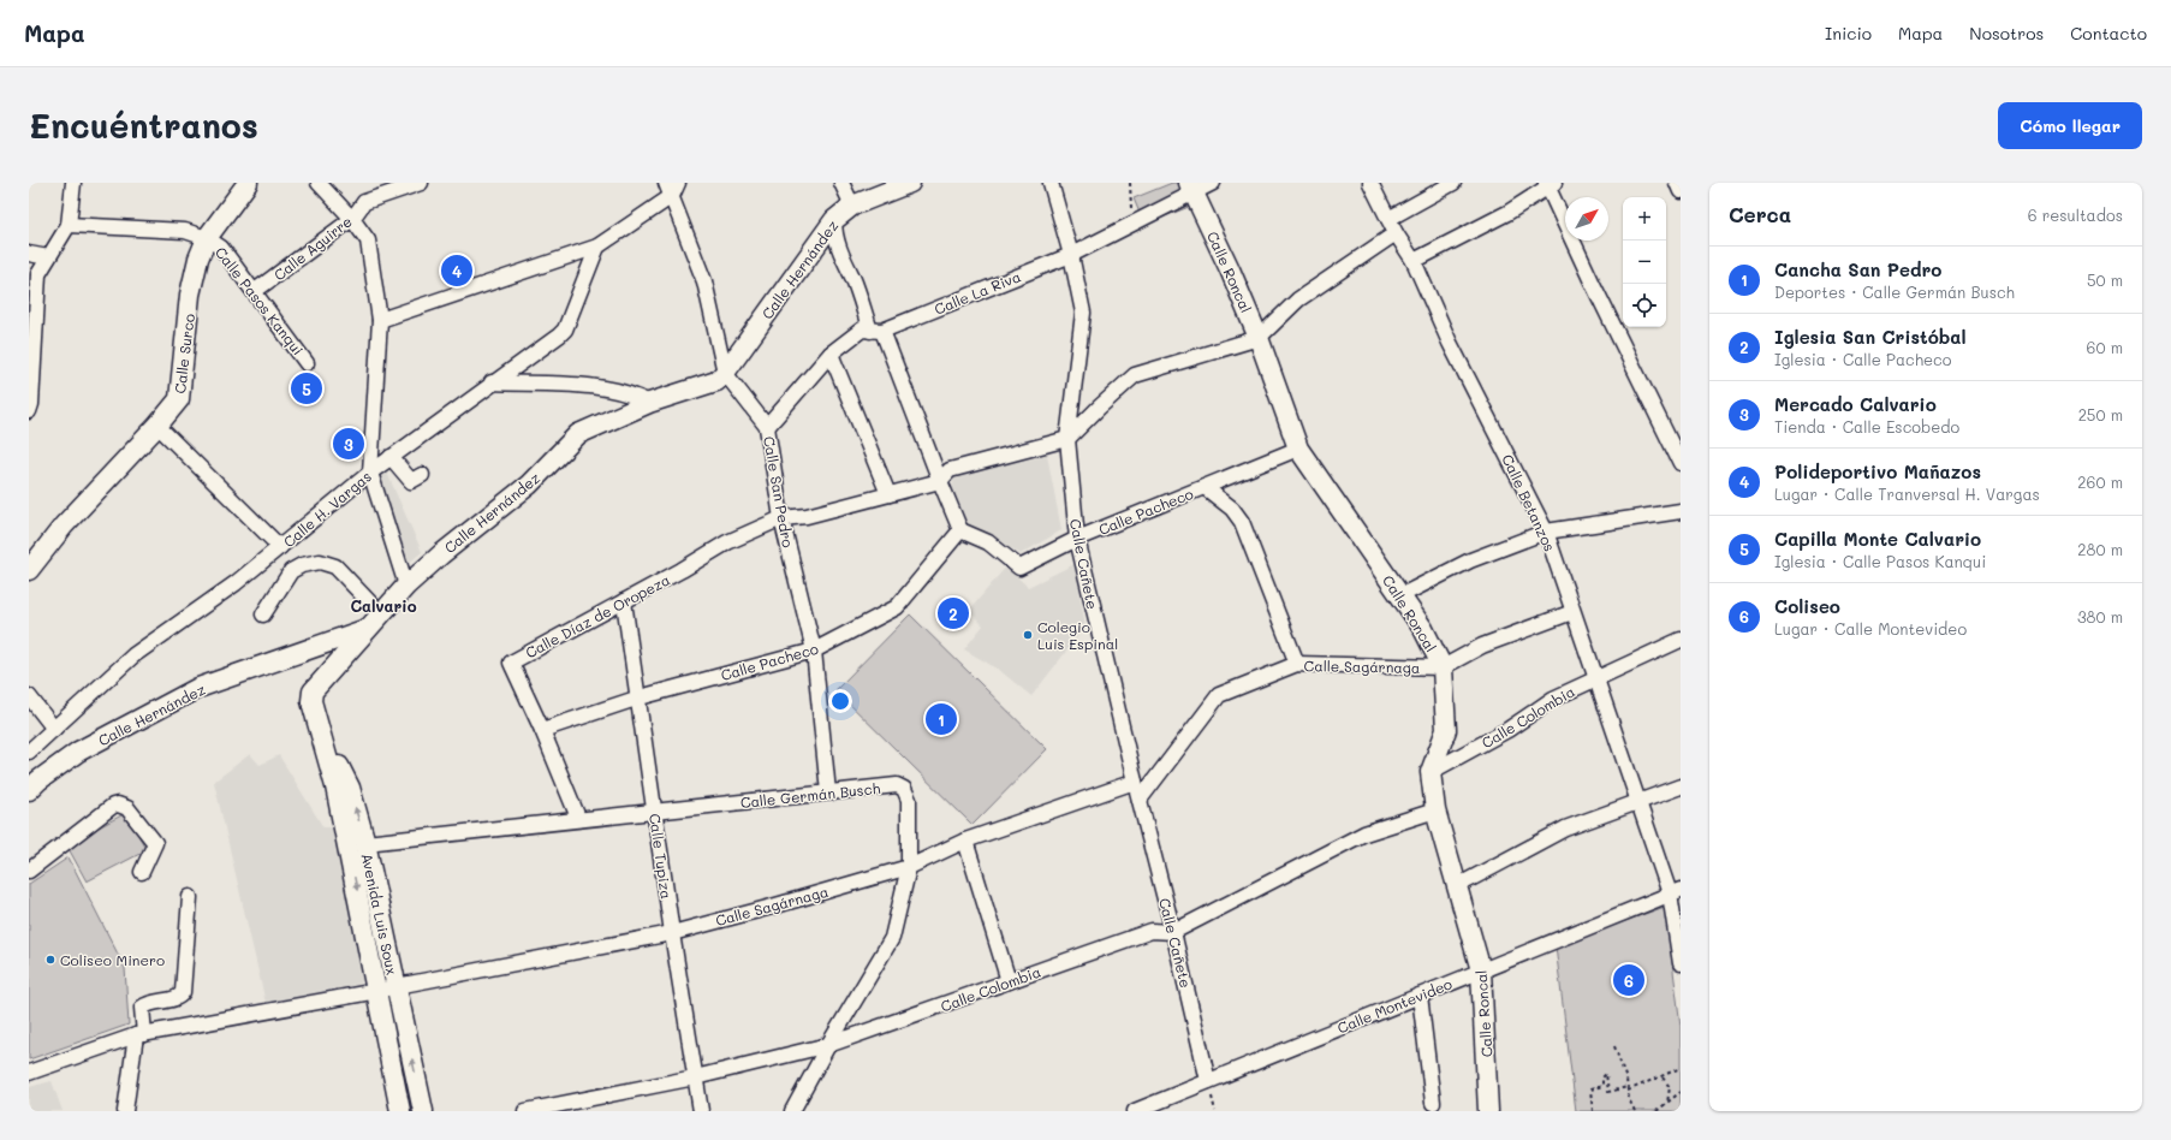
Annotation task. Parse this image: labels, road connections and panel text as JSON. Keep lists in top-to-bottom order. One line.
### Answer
{"streets":{"main road":["Calle Hernández","Calle Roncal","Calle Surco","Avenida Luis Soux"],"street":["Calle Aguirre","Calle La Riva","Calle Pasos Kanqui","Calle San Pedro","Calle Betanzos","Calle H. Vargas","Calle Pacheco","Calle Cañete","Calle Díaz de Oropeza","Calle Sagárnaga","Calle Colombia","Calle Germán Busch","Calle Tupiza","Calle Montevideo"]},"crossings":[["Calle Aguirre","Calle Pasos Kanqui"],["Calle Hernández","Calle San Pedro"],["Calle Hernández","Avenida Luis Soux"],["Calle Roncal","Calle La Riva"],["Calle Roncal","Calle Pacheco"],["Calle Roncal","Calle Sagárnaga"],["Calle Roncal","Calle Colombia"],["Calle Roncal","Calle Montevideo"],["Calle La Riva","Calle San Pedro"],["Calle La Riva","Calle Cañete"],["Calle Pasos Kanqui","Calle Surco"],["Calle San Pedro","Calle Pacheco"],["Calle San Pedro","Calle Díaz de Oropeza"],["Calle San Pedro","Calle Germán Busch"],["Calle Betanzos","Calle Colombia"],["Calle Betanzos","Calle Montevideo"],["Calle Pacheco","Calle Cañete"],["Calle Pacheco","Calle Díaz de Oropeza"],["Calle Pacheco","Calle Tupiza"],["Calle Cañete","Calle Sagárnaga"],["Calle Cañete","Calle Colombia"],["Calle Cañete","Calle Montevideo"],["Calle Díaz de Oropeza","Calle Germán Busch"],["Calle Díaz de Oropeza","Calle Tupiza"],["Calle Sagárnaga","Calle Germán Busch"],["Calle Sagárnaga","Calle Tupiza"],["Calle Sagárnaga","Avenida Luis Soux"],["Calle Colombia","Calle Germán Busch"],["Calle Colombia","Calle Tupiza"],["Calle Germán Busch","Calle Tupiza"],["Calle Germán Busch","Avenida Luis Soux"]],"districts":["Calvario"],"places":["Colegio Luis Espinal","Coliseo Minero"],"north":"top right","page":{"header":"Mapa","nav":["Inicio","Mapa","Nosotros","Contacto"],"buttons":"Cómo llegar","title":"Encuéntranos","heading":["Cerca","6 resultados"],"map_buttons":["+","−"],"list":[{"mark":"1","name":"Cancha San Pedro","note":"Deportes · Calle Germán Busch","value":"50 m"},{"mark":"2","name":"Iglesia San Cristóbal","note":"Iglesia · Calle Pacheco","value":"60 m"},{"mark":"3","name":"Mercado Calvario","note":"Tienda · Calle Escobedo","value":"250 m"},{"mark":"4","name":"Polideportivo Mañazos","note":"Lugar · Calle Tranversal H. Vargas","value":"260 m"},{"mark":"5","name":"Capilla Monte Calvario","note":"Iglesia · Calle Pasos Kanqui","value":"280 m"},{"mark":"6","name":"Coliseo","note":"Lugar · Calle Montevideo","value":"380 m"}],"pins":["4","5","3","2","1","6"]}}
